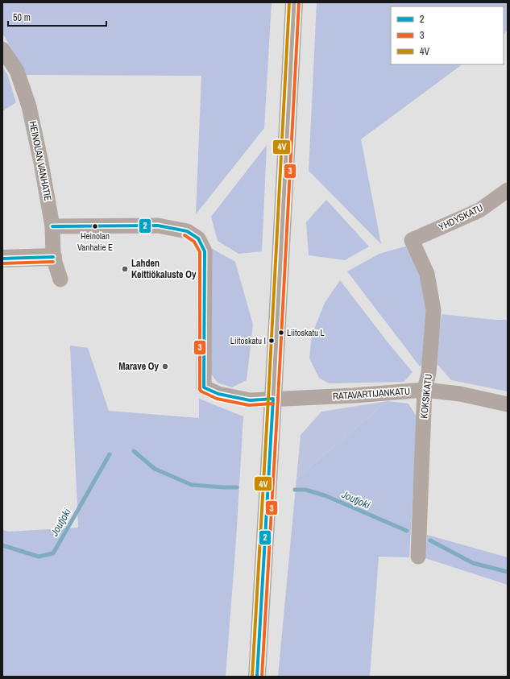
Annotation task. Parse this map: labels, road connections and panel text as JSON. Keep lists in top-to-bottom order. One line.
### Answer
{"streets":{"street":["HEINOLAN VANHATIE","YHDYSKATU","RATAVARTIJANKATU","KOKSIKATU"]},"crossings":[["HEINOLAN VANHATIE","RATAVARTIJANKATU"],["YHDYSKATU","KOKSIKATU"],["RATAVARTIJANKATU","KOKSIKATU"]],"water":["Joutjoki"],"places":["Heinolan Vanhatie E","Lahden Keittiökaluste Oy","Liitoskatu L","Liitoskatu I","Marave Oy"],"lines":["transit line 3","transit line 4V","transit line 2"],"legend":["2","3","4V"],"scale_bar":"50 m"}
